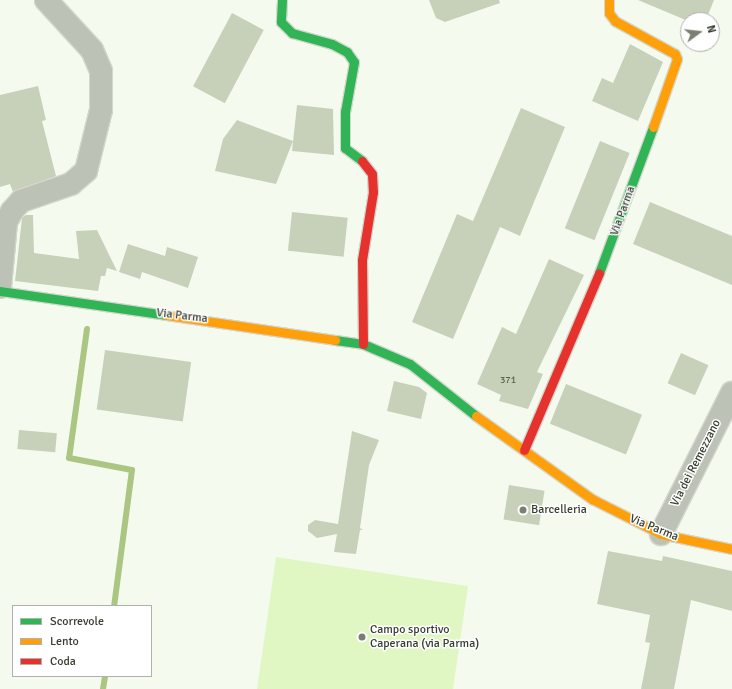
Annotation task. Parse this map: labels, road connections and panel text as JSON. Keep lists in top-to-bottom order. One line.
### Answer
{"streets":{"street":["Via Parma","Via dei Remezzano"]},"crossings":[["Via Parma","Via dei Remezzano"]],"places":["Barcelleria","Campo sportivo Caperana (via Parma)"],"house_numbers":["371"],"legend":["Scorrevole","Lento","Coda"],"north":"right"}
